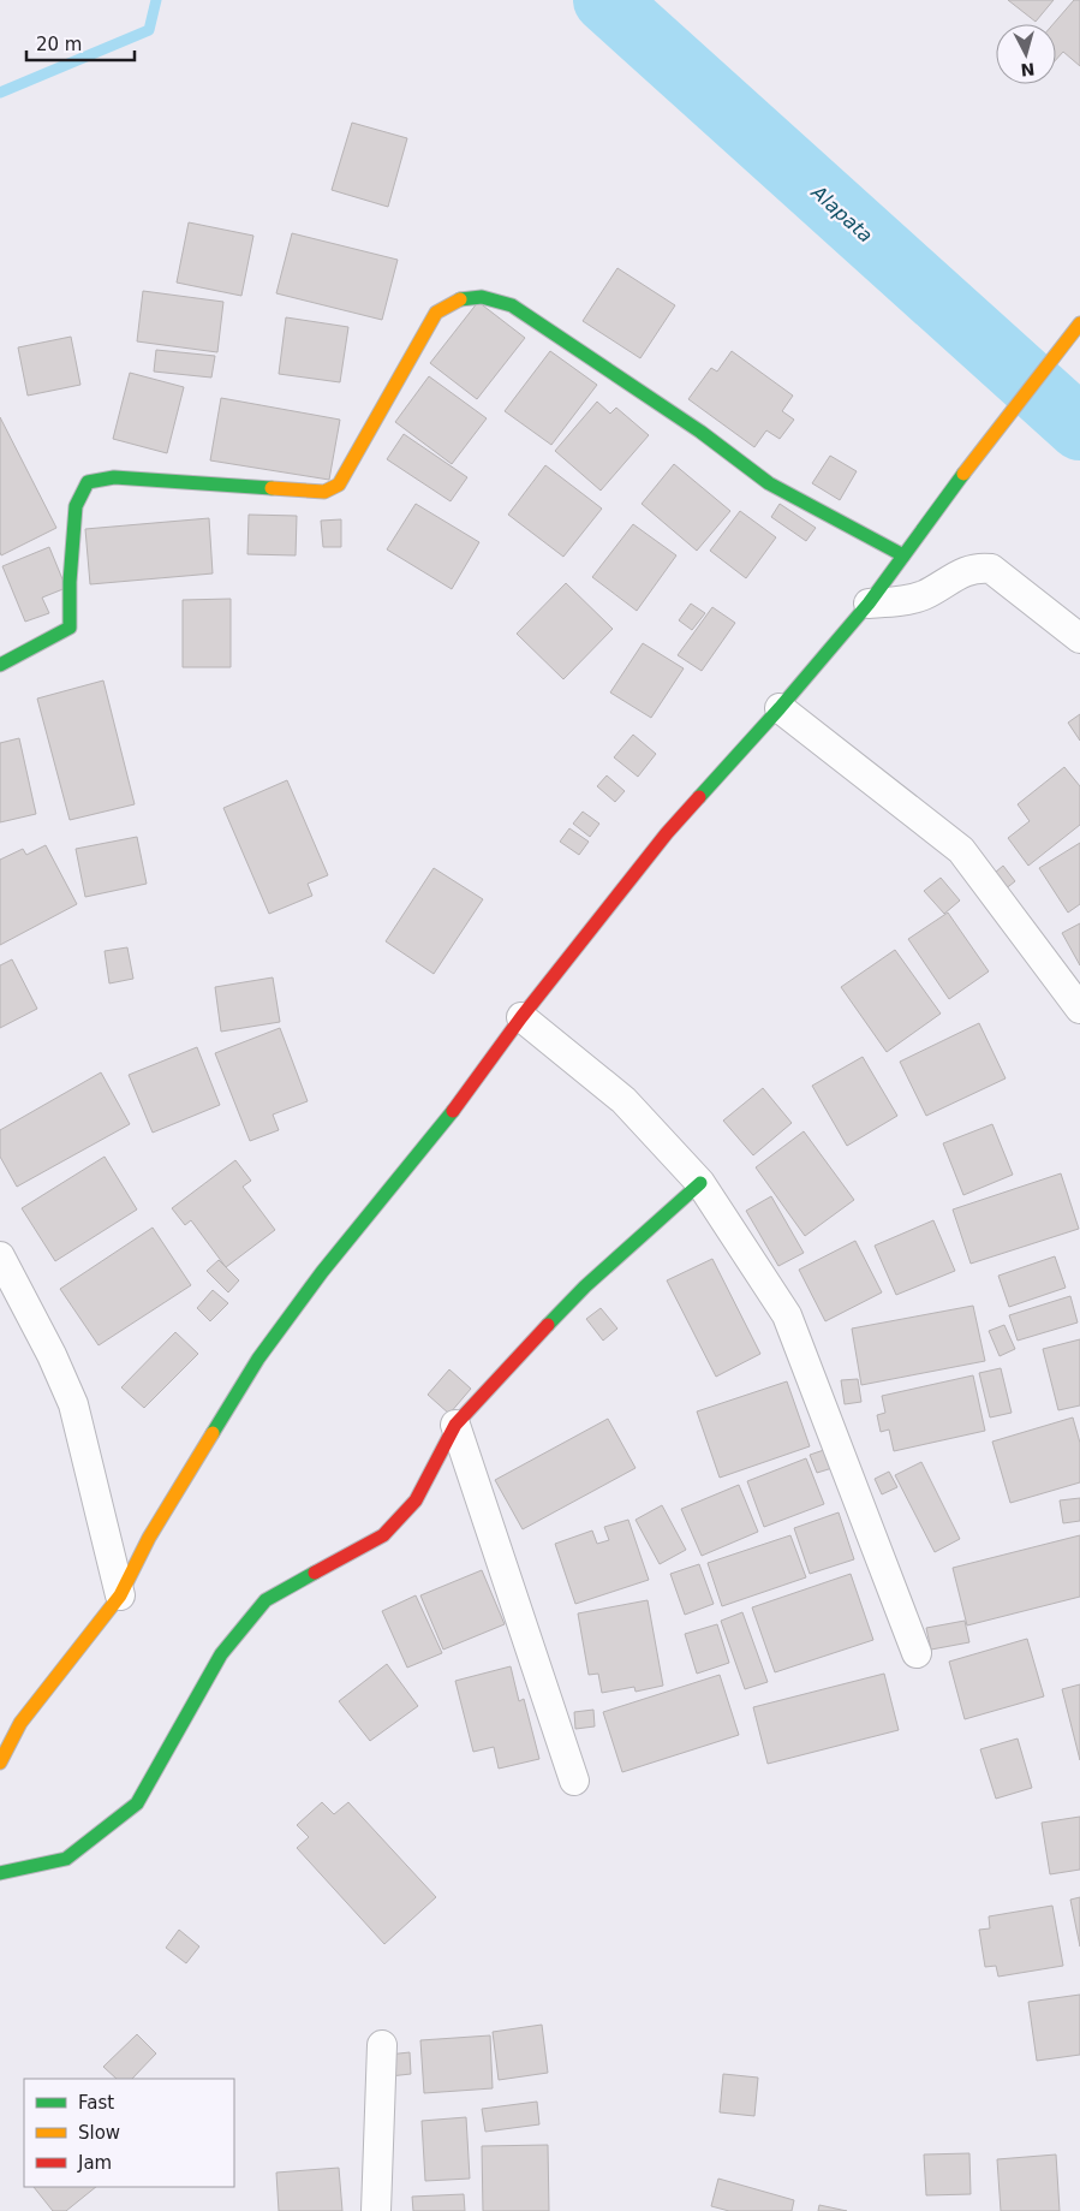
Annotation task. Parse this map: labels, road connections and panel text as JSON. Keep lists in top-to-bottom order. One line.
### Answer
{"water":["Alapata"],"legend":["Fast","Slow","Jam"],"scale_bar":"20 m","north":"bottom"}
